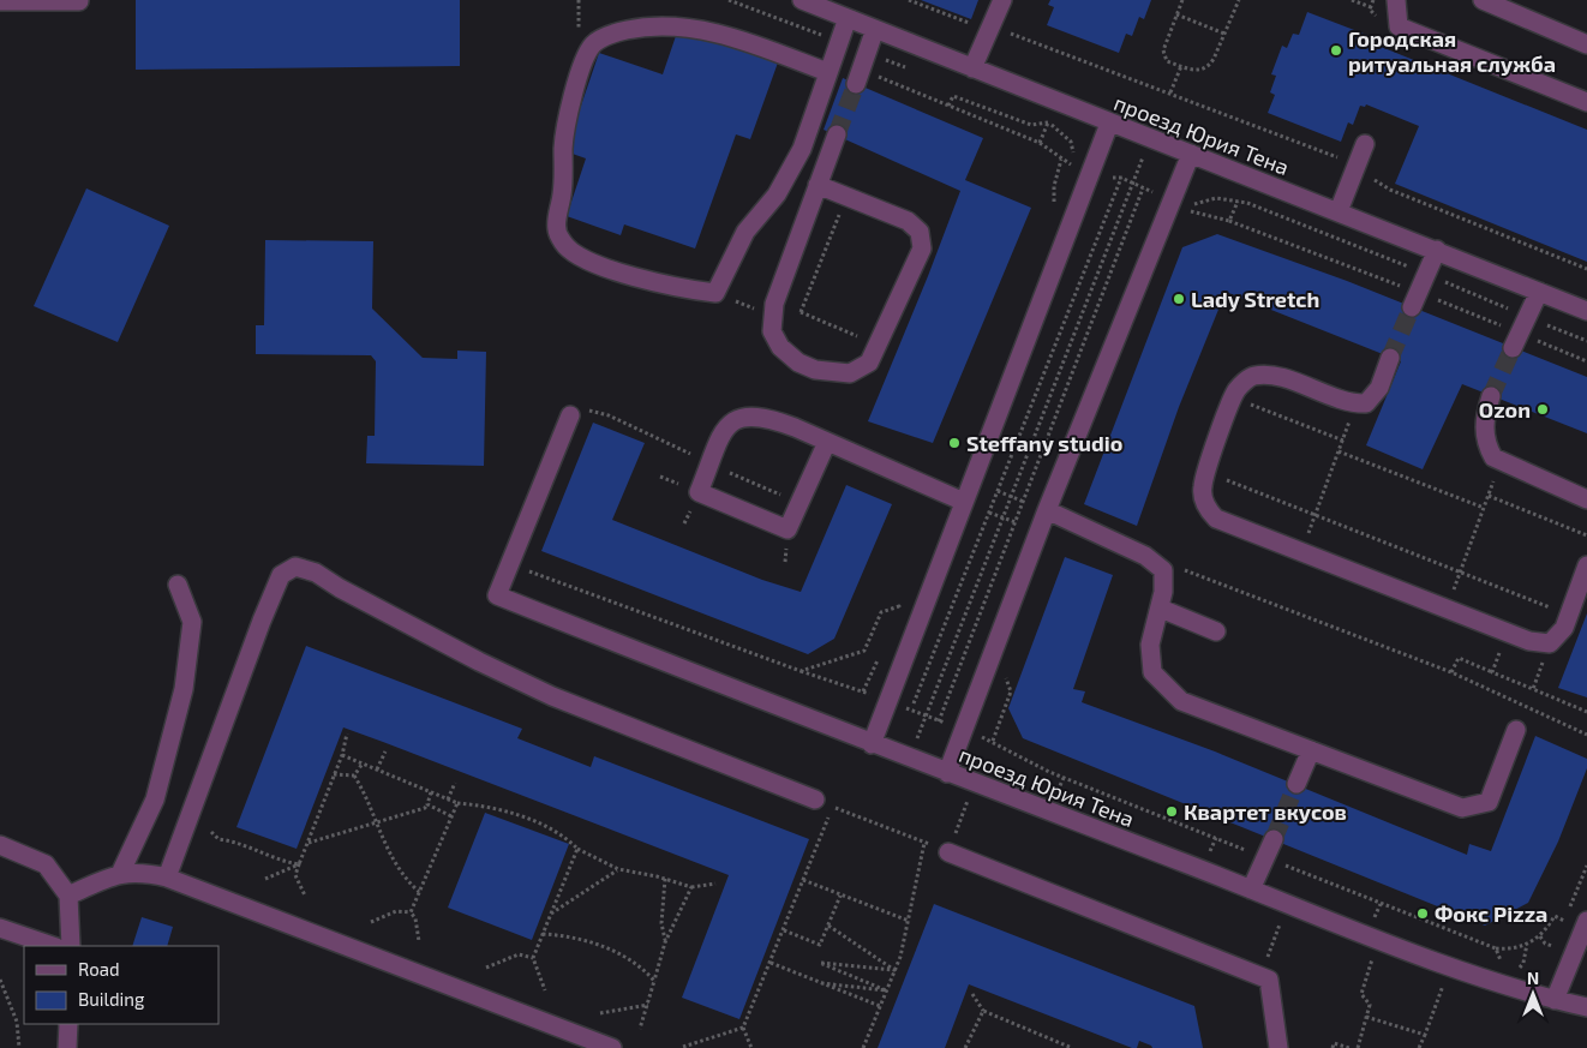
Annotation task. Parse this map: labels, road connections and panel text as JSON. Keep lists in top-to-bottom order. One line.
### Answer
{"streets":{"street":["проезд Юрия Тена"]},"places":["Городская ритуальная служба","Lady Stretch","Ozon","Steffany studio","Квартет вкусов","Фокс Pizza"],"legend":["Road","Building"],"north":"top"}
